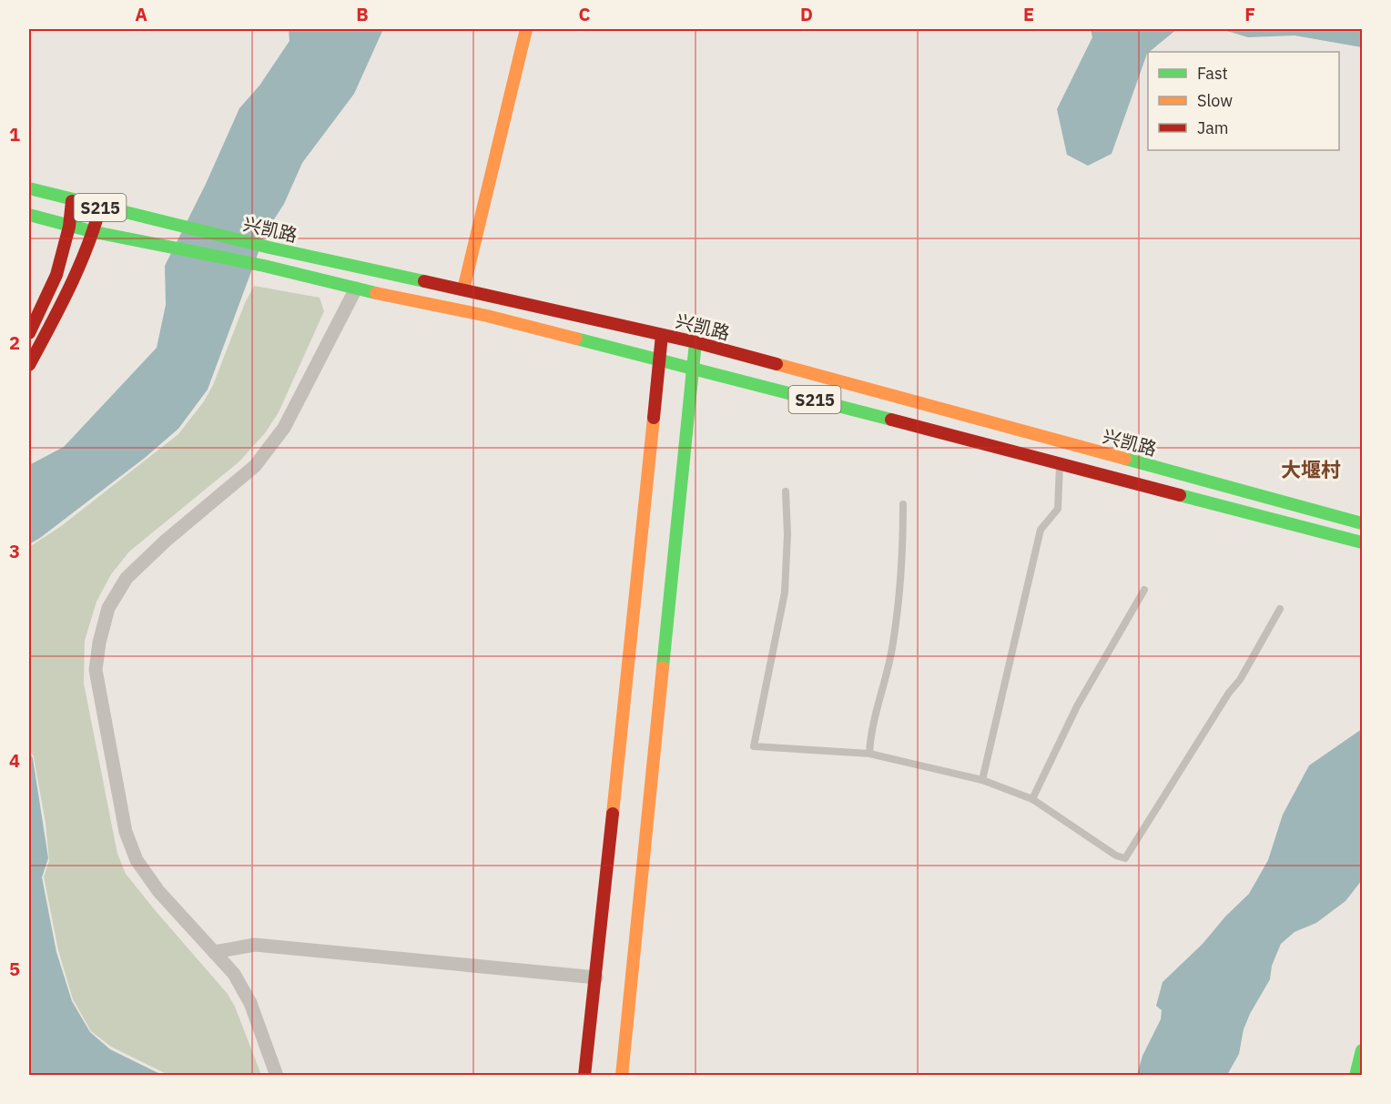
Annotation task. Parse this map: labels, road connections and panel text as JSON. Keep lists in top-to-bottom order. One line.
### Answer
{"streets":{"main road":["S215","兴凯路"]},"districts":["大堰村"],"legend":["Fast","Slow","Jam"],"grid":{"columns":["A","B","C","D","E","F"],"rows":["1","2","3","4","5"]}}
